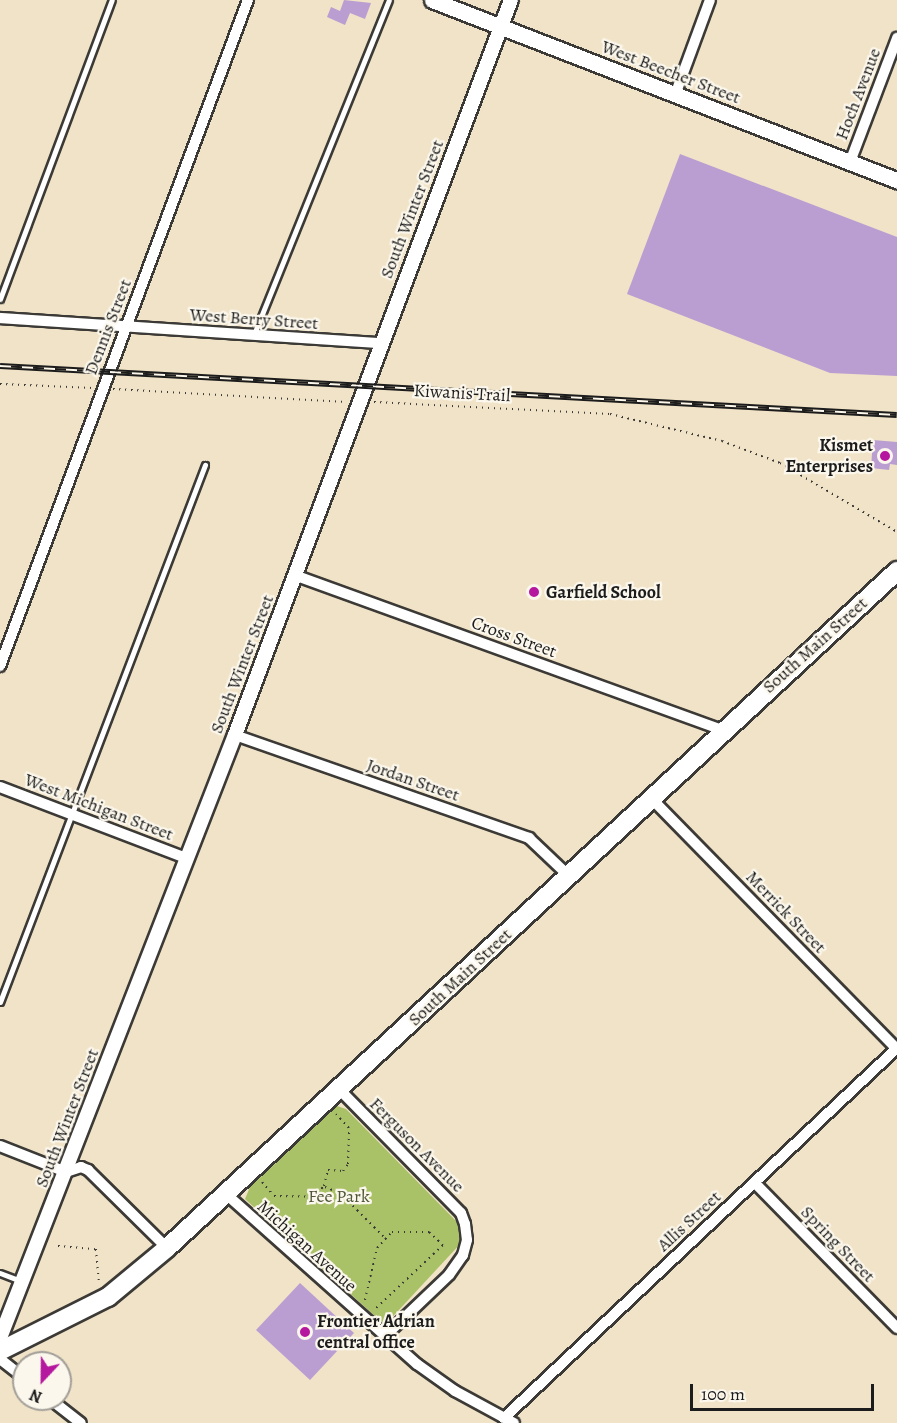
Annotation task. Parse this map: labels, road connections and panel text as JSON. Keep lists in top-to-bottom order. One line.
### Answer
{"streets":{"main road":["West Beecher Street","South Main Street"],"street":["Hoch Avenue","South Winter Street","West Berry Street","Dennis Street","Cross Street","Jordan Street","West Michigan Street","Merrick Street","Ferguson Avenue","Allis Street","Spring Street","Michigan Avenue"],"path":["Kiwanis Trail"]},"crossings":[["West Beecher Street","Hoch Avenue"],["West Beecher Street","South Winter Street"],["South Winter Street","West Berry Street"],["South Winter Street","Kiwanis Trail"],["South Winter Street","Cross Street"],["South Winter Street","Jordan Street"],["South Winter Street","West Michigan Street"],["West Berry Street","Dennis Street"],["Dennis Street","Kiwanis Trail"],["Cross Street","South Main Street"],["South Main Street","Jordan Street"],["South Main Street","Merrick Street"],["South Main Street","Ferguson Avenue"],["South Main Street","Michigan Avenue"],["Merrick Street","Allis Street"],["Ferguson Avenue","Michigan Avenue"],["Allis Street","Spring Street"],["Allis Street","Michigan Avenue"]],"parks":["Fee Park"],"places":["Kismet Enterprises","Garfield School","Frontier Adrian central office"],"scale_bar":"100 m","north":"bottom"}
